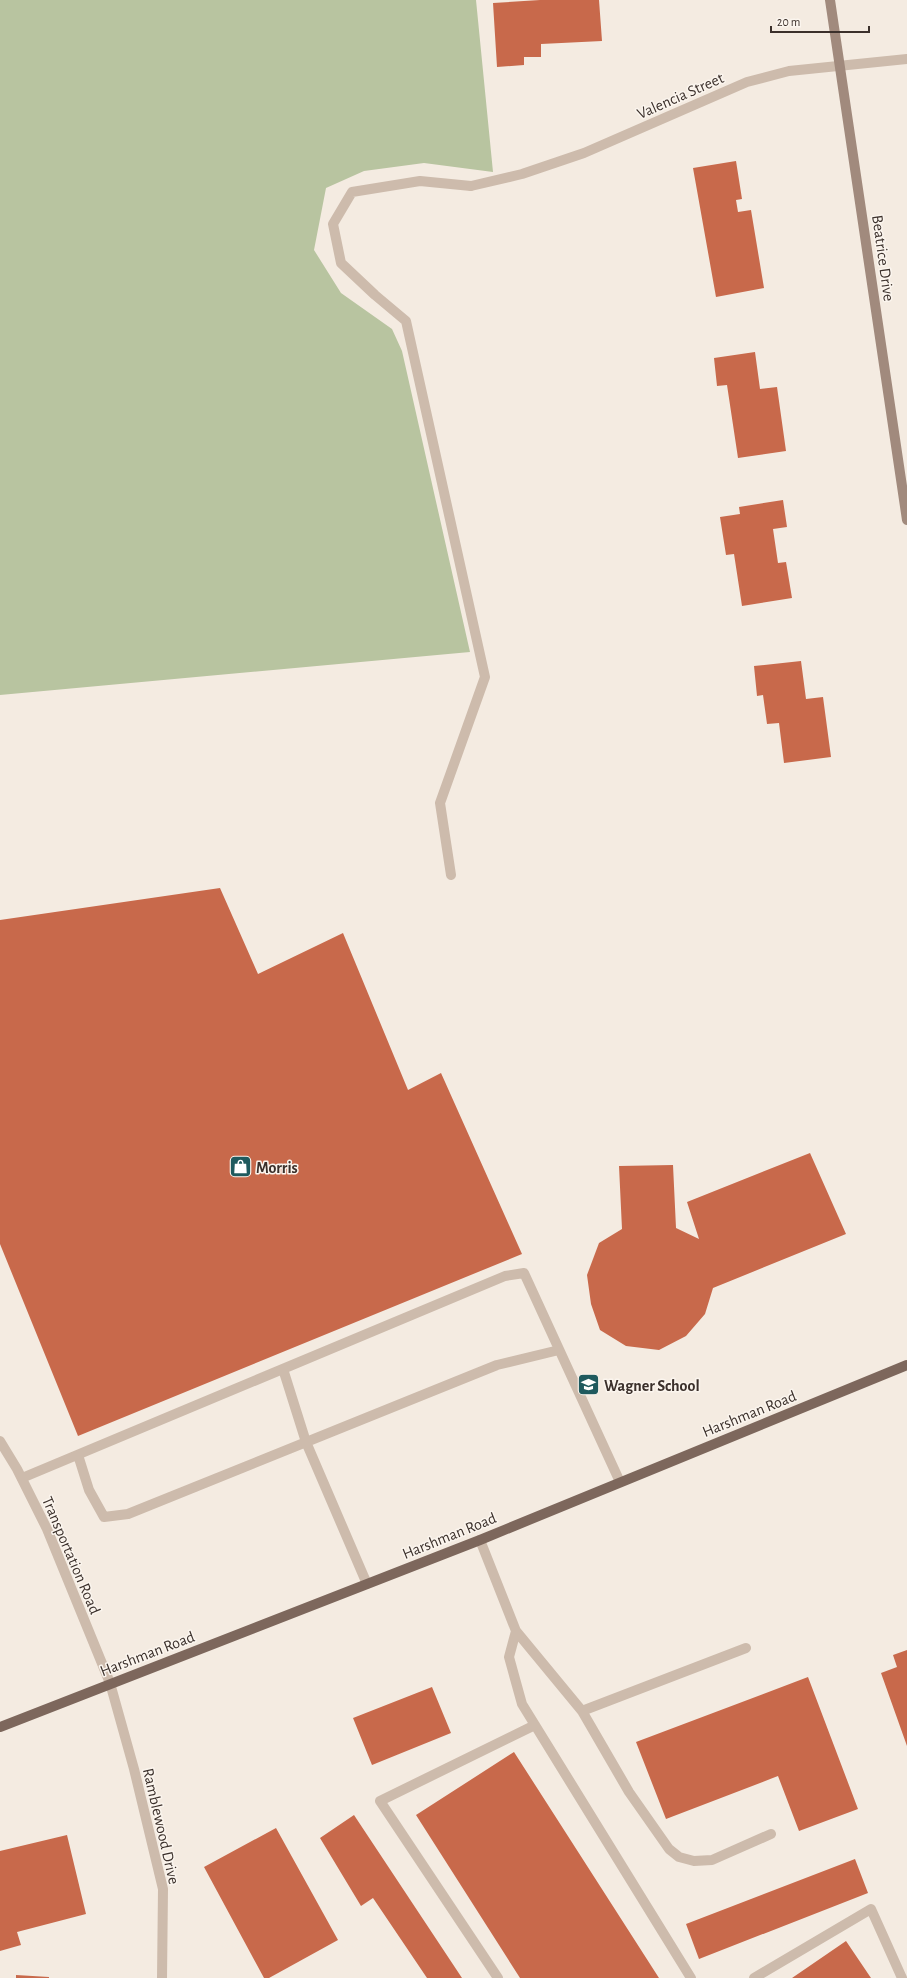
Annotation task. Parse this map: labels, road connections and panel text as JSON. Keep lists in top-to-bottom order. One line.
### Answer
{"streets":{"main road":["Harshman Road"],"street":["Valencia Street","Beatrice Drive","Transportation Road","Ramblewood Drive"]},"crossings":[["Valencia Street","Beatrice Drive"],["Harshman Road","Transportation Road"],["Harshman Road","Ramblewood Drive"],["Transportation Road","Ramblewood Drive"]],"places":{"shop":["Morris"],"school or university":["Wagner School"]},"scale_bar":"20 m"}
